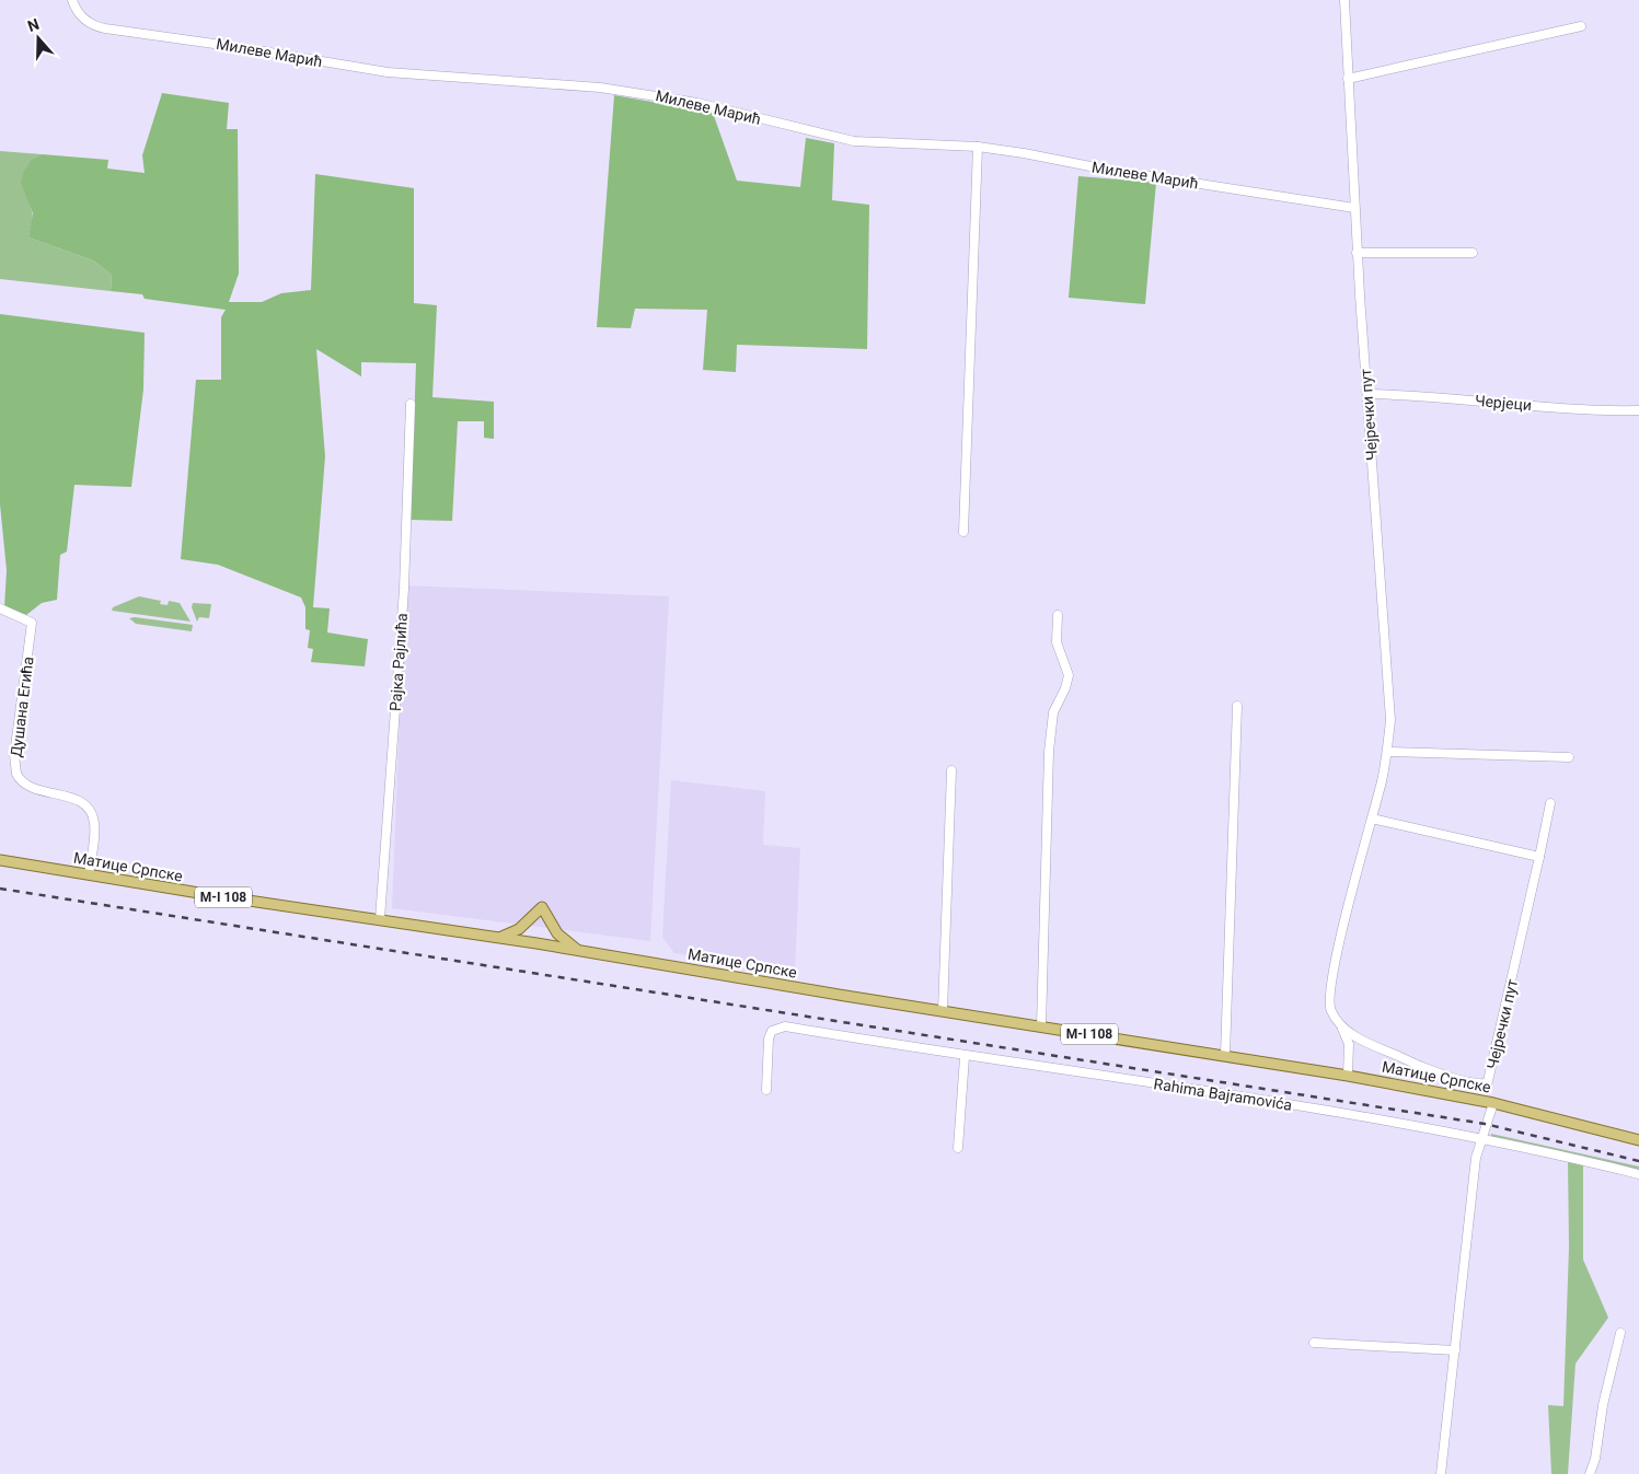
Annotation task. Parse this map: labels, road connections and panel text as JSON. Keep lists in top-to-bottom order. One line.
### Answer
{"streets":{"main road":["Матице Српске","M-I 108"],"street":["Милеве Мaрић","Черјеци","Чејречки пут","Рајка Рајлића","Душана Егића","Rahima Bajramovića"]},"crossings":[["Милеве Мaрић","Чејречки пут"],["Черјеци","Чејречки пут"],["Рајка Рајлића","Матице Српске"],["Душана Егића","Матице Српске"]],"north":"top"}
